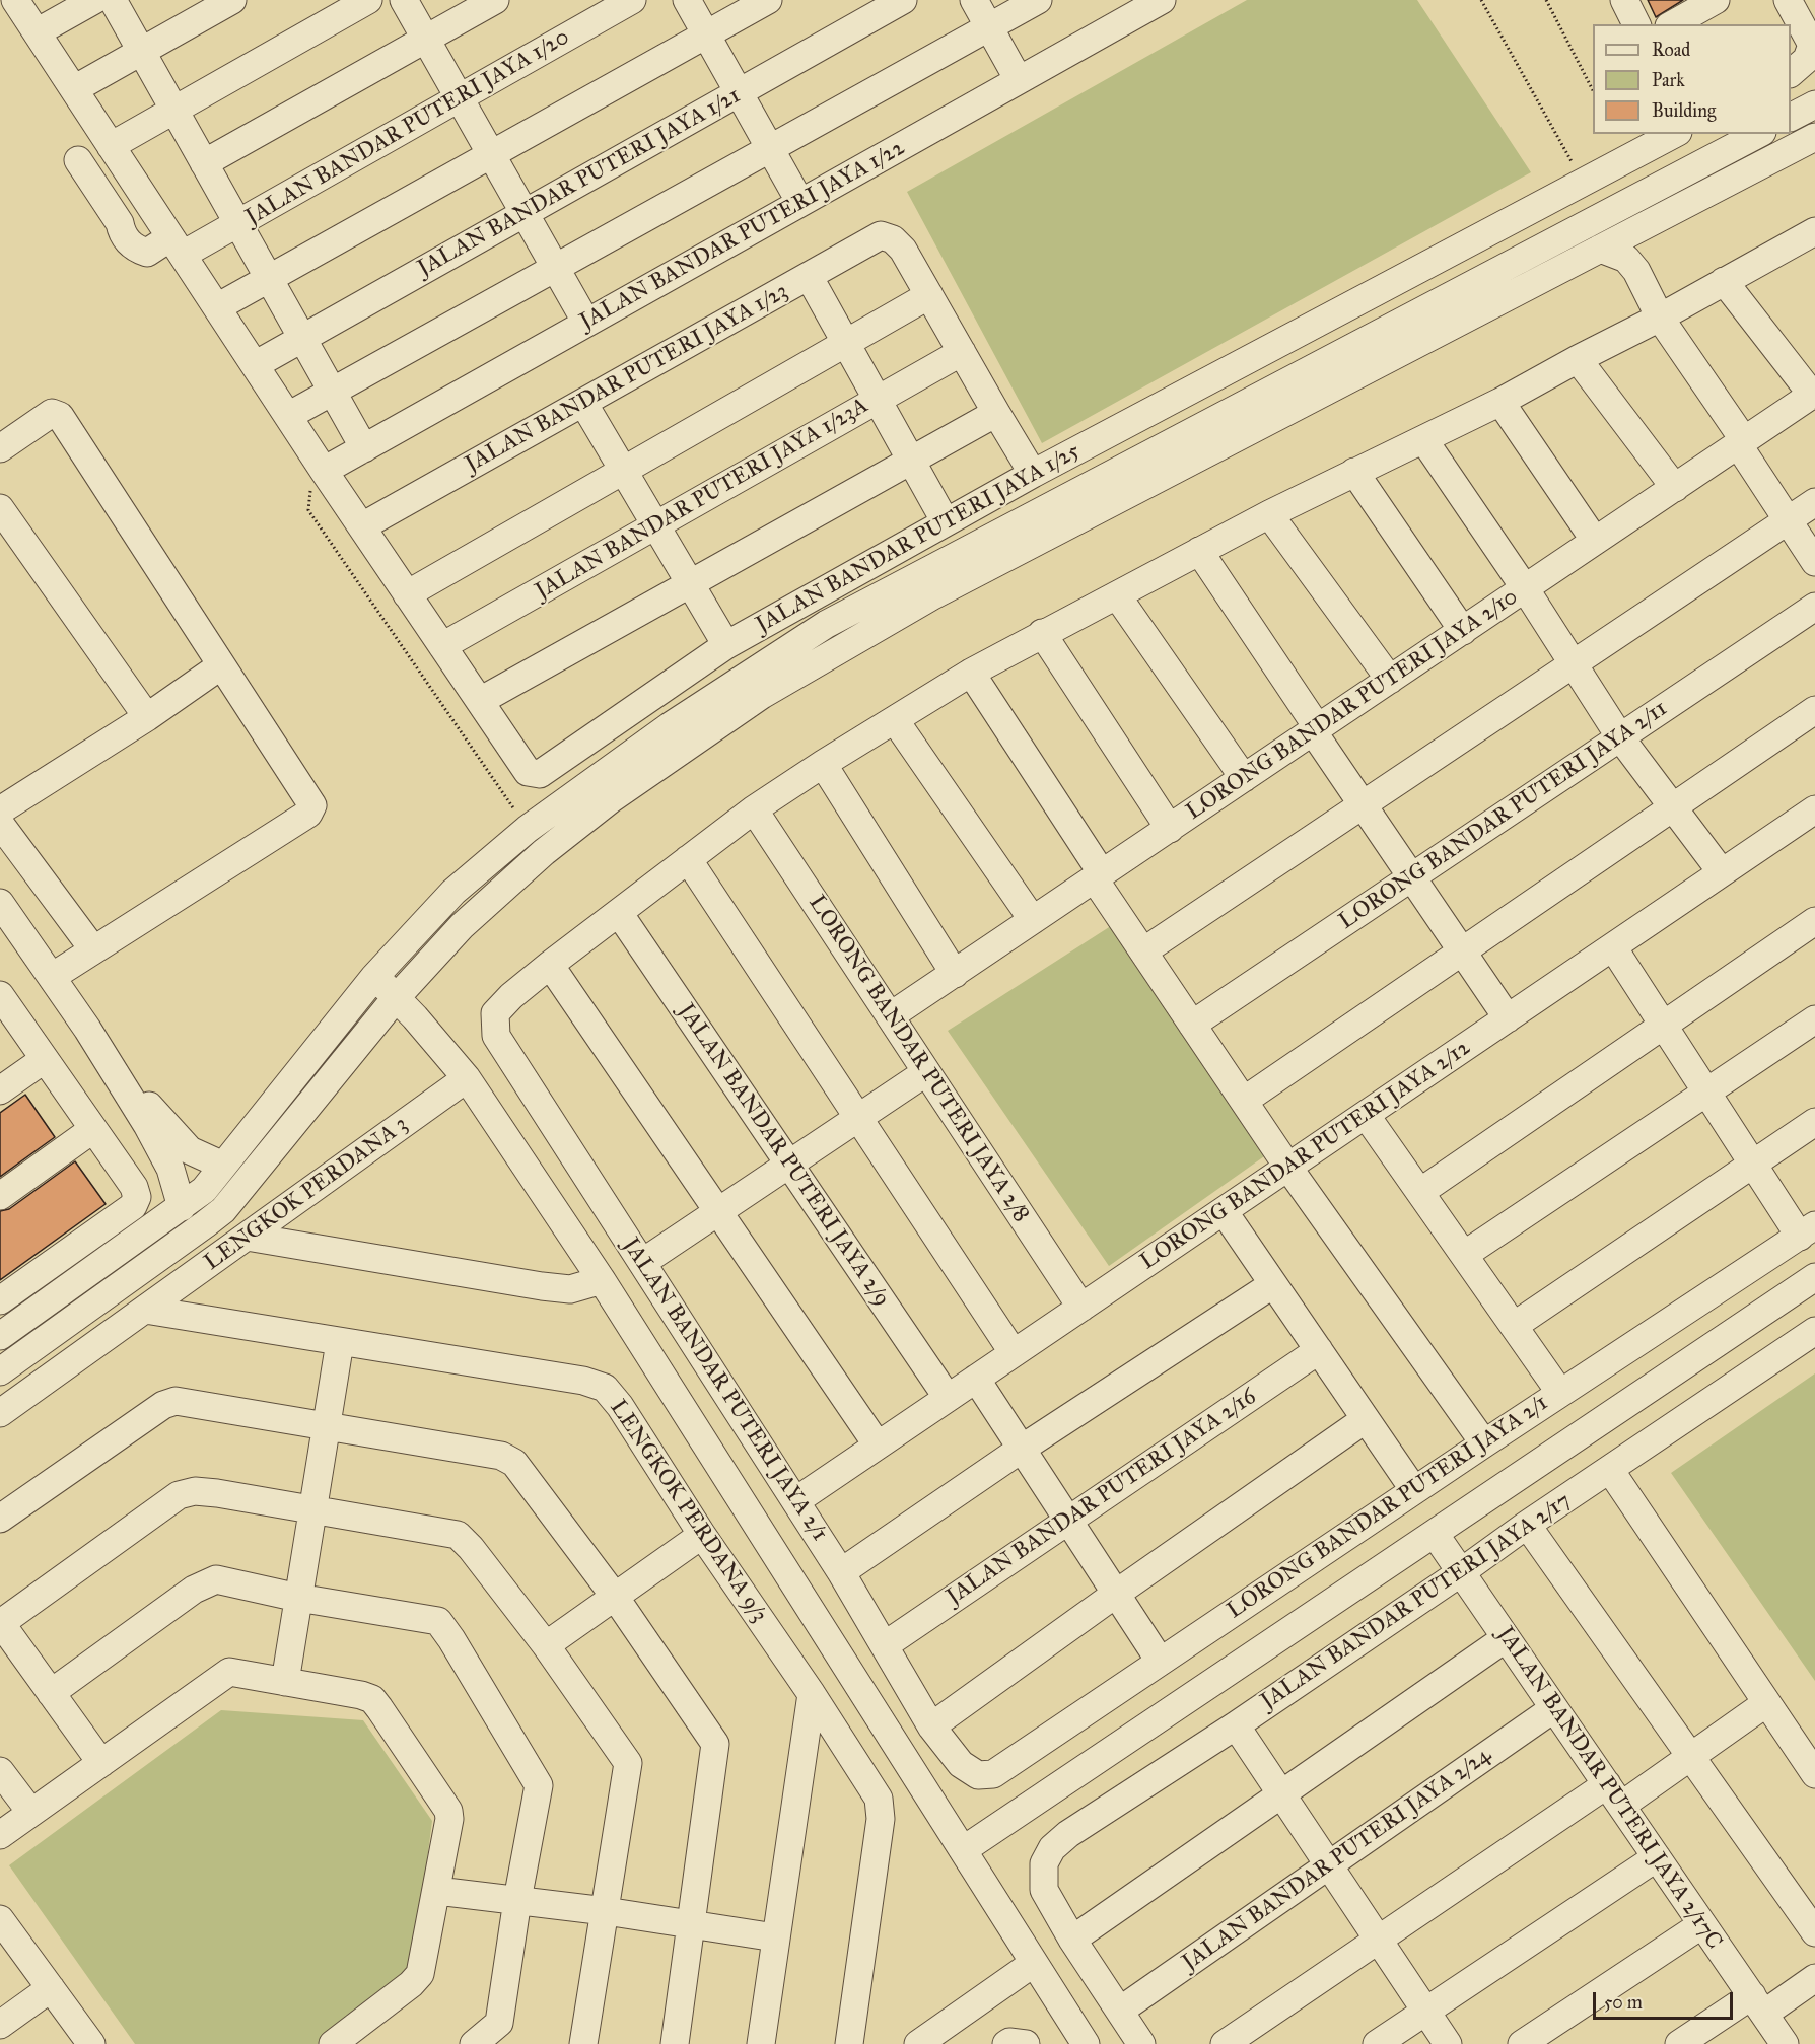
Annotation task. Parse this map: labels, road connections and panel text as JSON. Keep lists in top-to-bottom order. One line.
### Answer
{"streets":{"street":["JALAN BANDAR PUTERI JAYA 1/20","JALAN BANDAR PUTERI JAYA 1/21","JALAN BANDAR PUTERI JAYA 1/22","JALAN BANDAR PUTERI JAYA 1/23","JALAN BANDAR PUTERI JAYA 1/23A","JALAN BANDAR PUTERI JAYA 1/25","LORONG BANDAR PUTERI JAYA 2/10","LORONG BANDAR PUTERI JAYA 2/11","LORONG BANDAR PUTERI JAYA 2/8","JALAN BANDAR PUTERI JAYA 2/9","LORONG BANDAR PUTERI JAYA 2/12","LENGKOK PERDANA 3","JALAN BANDAR PUTERI JAYA 2/1","JALAN BANDAR PUTERI JAYA 2/16","LORONG BANDAR PUTERI JAYA 2/1","LENGKOK PERDANA 9/3","JALAN BANDAR PUTERI JAYA 2/17","JALAN BANDAR PUTERI JAYA 2/17C","JALAN BANDAR PUTERI JAYA 2/24"]},"crossings":[["LORONG BANDAR PUTERI JAYA 2/10","LORONG BANDAR PUTERI JAYA 2/8"],["LORONG BANDAR PUTERI JAYA 2/8","LORONG BANDAR PUTERI JAYA 2/12"],["JALAN BANDAR PUTERI JAYA 2/9","LORONG BANDAR PUTERI JAYA 2/12"],["LORONG BANDAR PUTERI JAYA 2/12","JALAN BANDAR PUTERI JAYA 2/1"],["LENGKOK PERDANA 3","LENGKOK PERDANA 9/3"],["JALAN BANDAR PUTERI JAYA 2/1","JALAN BANDAR PUTERI JAYA 2/16"],["JALAN BANDAR PUTERI JAYA 2/1","LORONG BANDAR PUTERI JAYA 2/1"],["JALAN BANDAR PUTERI JAYA 2/17","JALAN BANDAR PUTERI JAYA 2/17C"],["JALAN BANDAR PUTERI JAYA 2/17C","JALAN BANDAR PUTERI JAYA 2/24"]],"legend":["Road","Park","Building"],"scale_bar":"50 m"}
